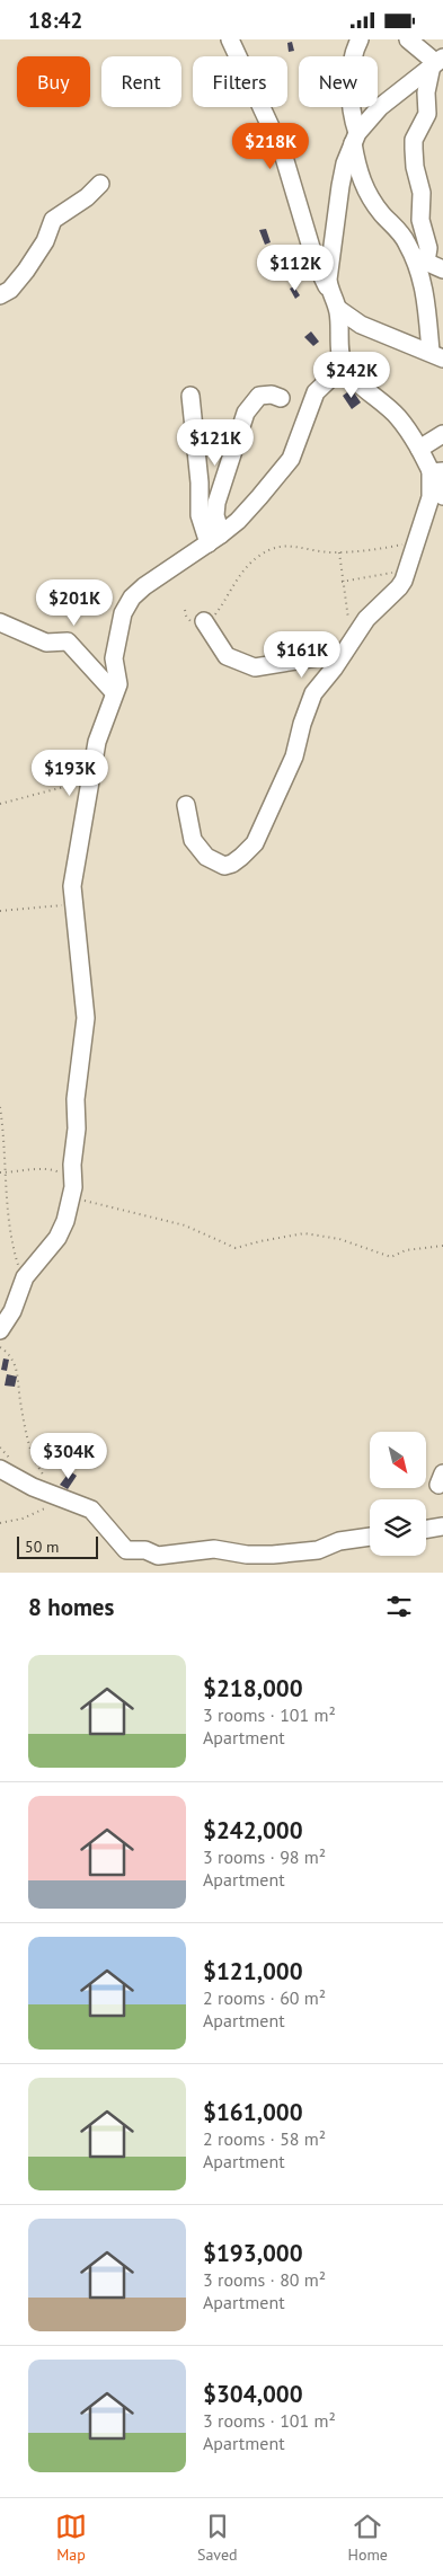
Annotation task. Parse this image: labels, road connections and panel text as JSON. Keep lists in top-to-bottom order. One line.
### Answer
{"scale_bar":"50 m","north":"bottom right","page":{"status":"18:42","chip":["Buy","Rent","Filters","New"],"price":["$218K","$112K","$242K","$121K","$201K","$161K","$193K","$304K"],"scale":"50 m","heading":"8 homes","list":[{"name":"$218,000","note":"3 rooms · 101 m² · Apartment"},{"name":"$242,000","note":"3 rooms · 98 m² · Apartment"},{"name":"$121,000","note":"2 rooms · 60 m² · Apartment"},{"name":"$161,000","note":"2 rooms · 58 m² · Apartment"},{"name":"$193,000","note":"3 rooms · 80 m² · Apartment"},{"name":"$304,000","note":"3 rooms · 101 m² · Apartment"}],"tabs":["Map","Saved","Home"]}}
